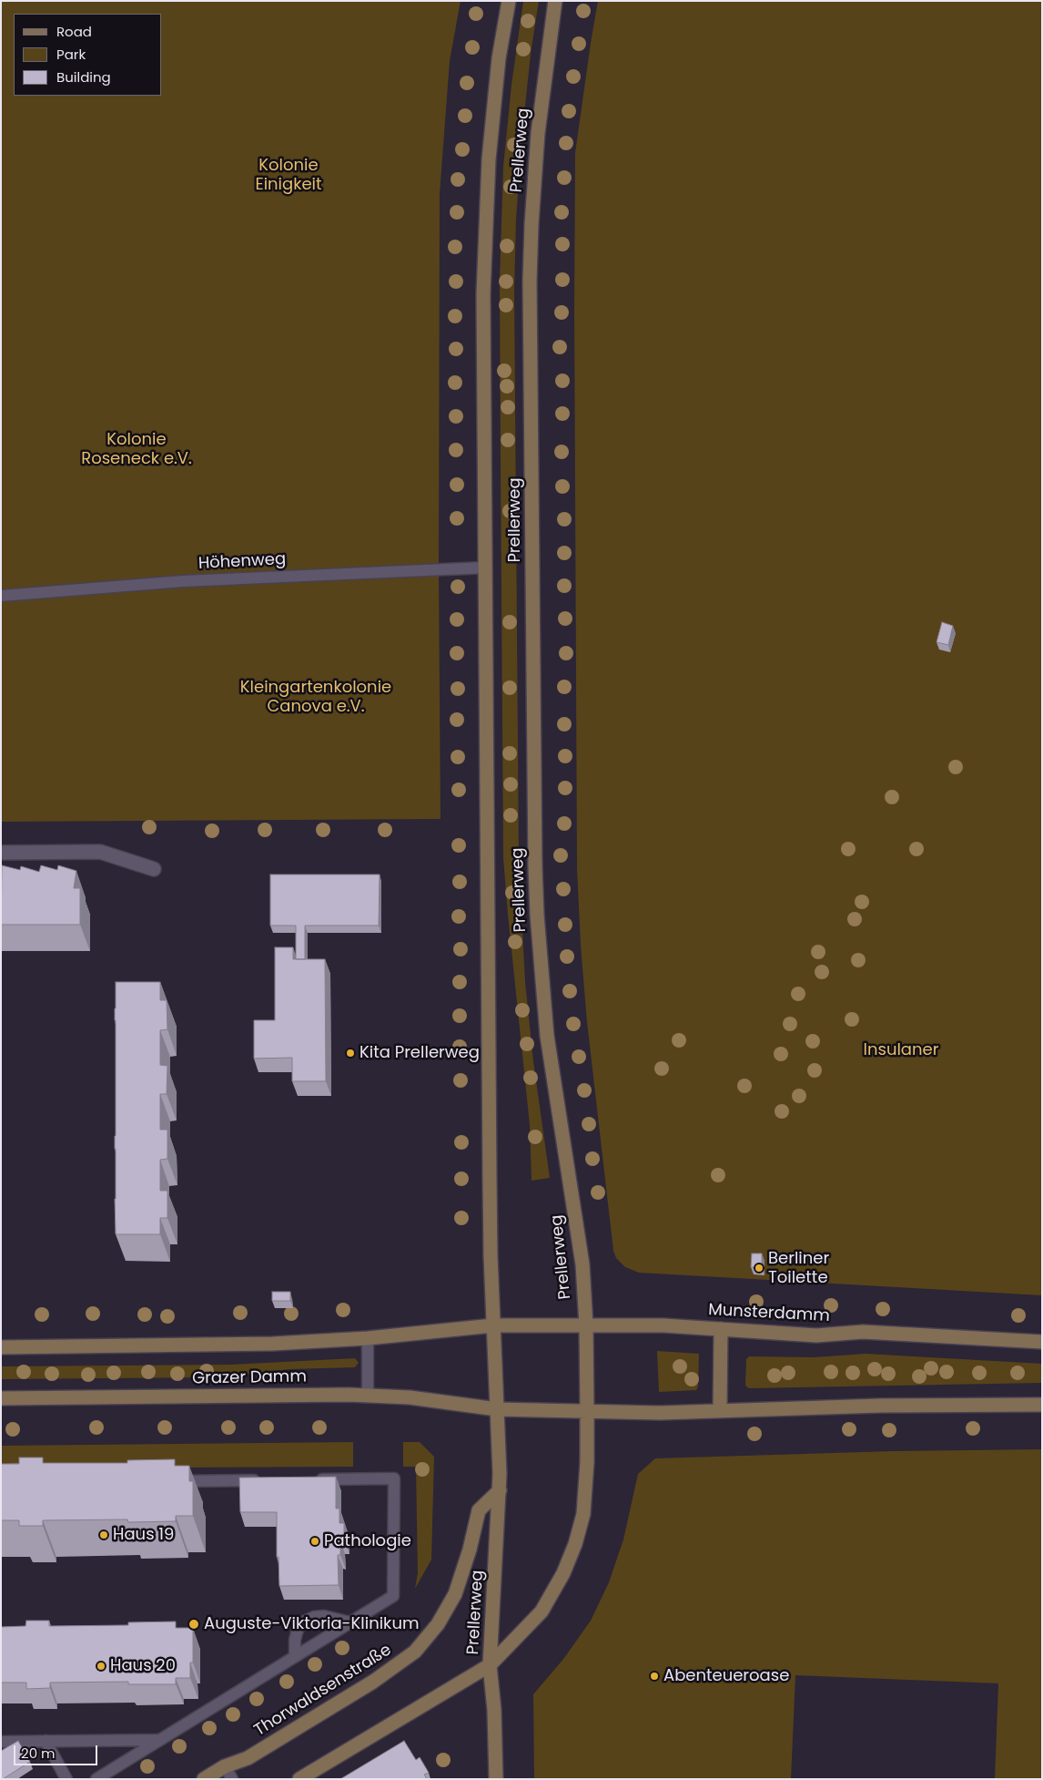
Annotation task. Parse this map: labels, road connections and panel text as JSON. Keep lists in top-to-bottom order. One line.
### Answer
{"streets":{"main road":["Prellerweg","Munsterdamm","Grazer Damm","Thorwaldsenstraße"],"lane":["Höhenweg"]},"crossings":[["Prellerweg","Höhenweg"],["Prellerweg","Munsterdamm"],["Prellerweg","Grazer Damm"],["Prellerweg","Thorwaldsenstraße"],["Munsterdamm","Grazer Damm"]],"parks":["Kolonie Einigkeit","Kolonie Roseneck e.V.","Kleingartenkolonie Canova e.V.","Insulaner"],"places":["Kita Prellerweg","Berliner Toilette","Haus 19","Pathologie","Auguste-Viktoria-Klinikum","Haus 20","Abenteueroase"],"legend":["Road","Park","Building"],"scale_bar":"20 m"}
